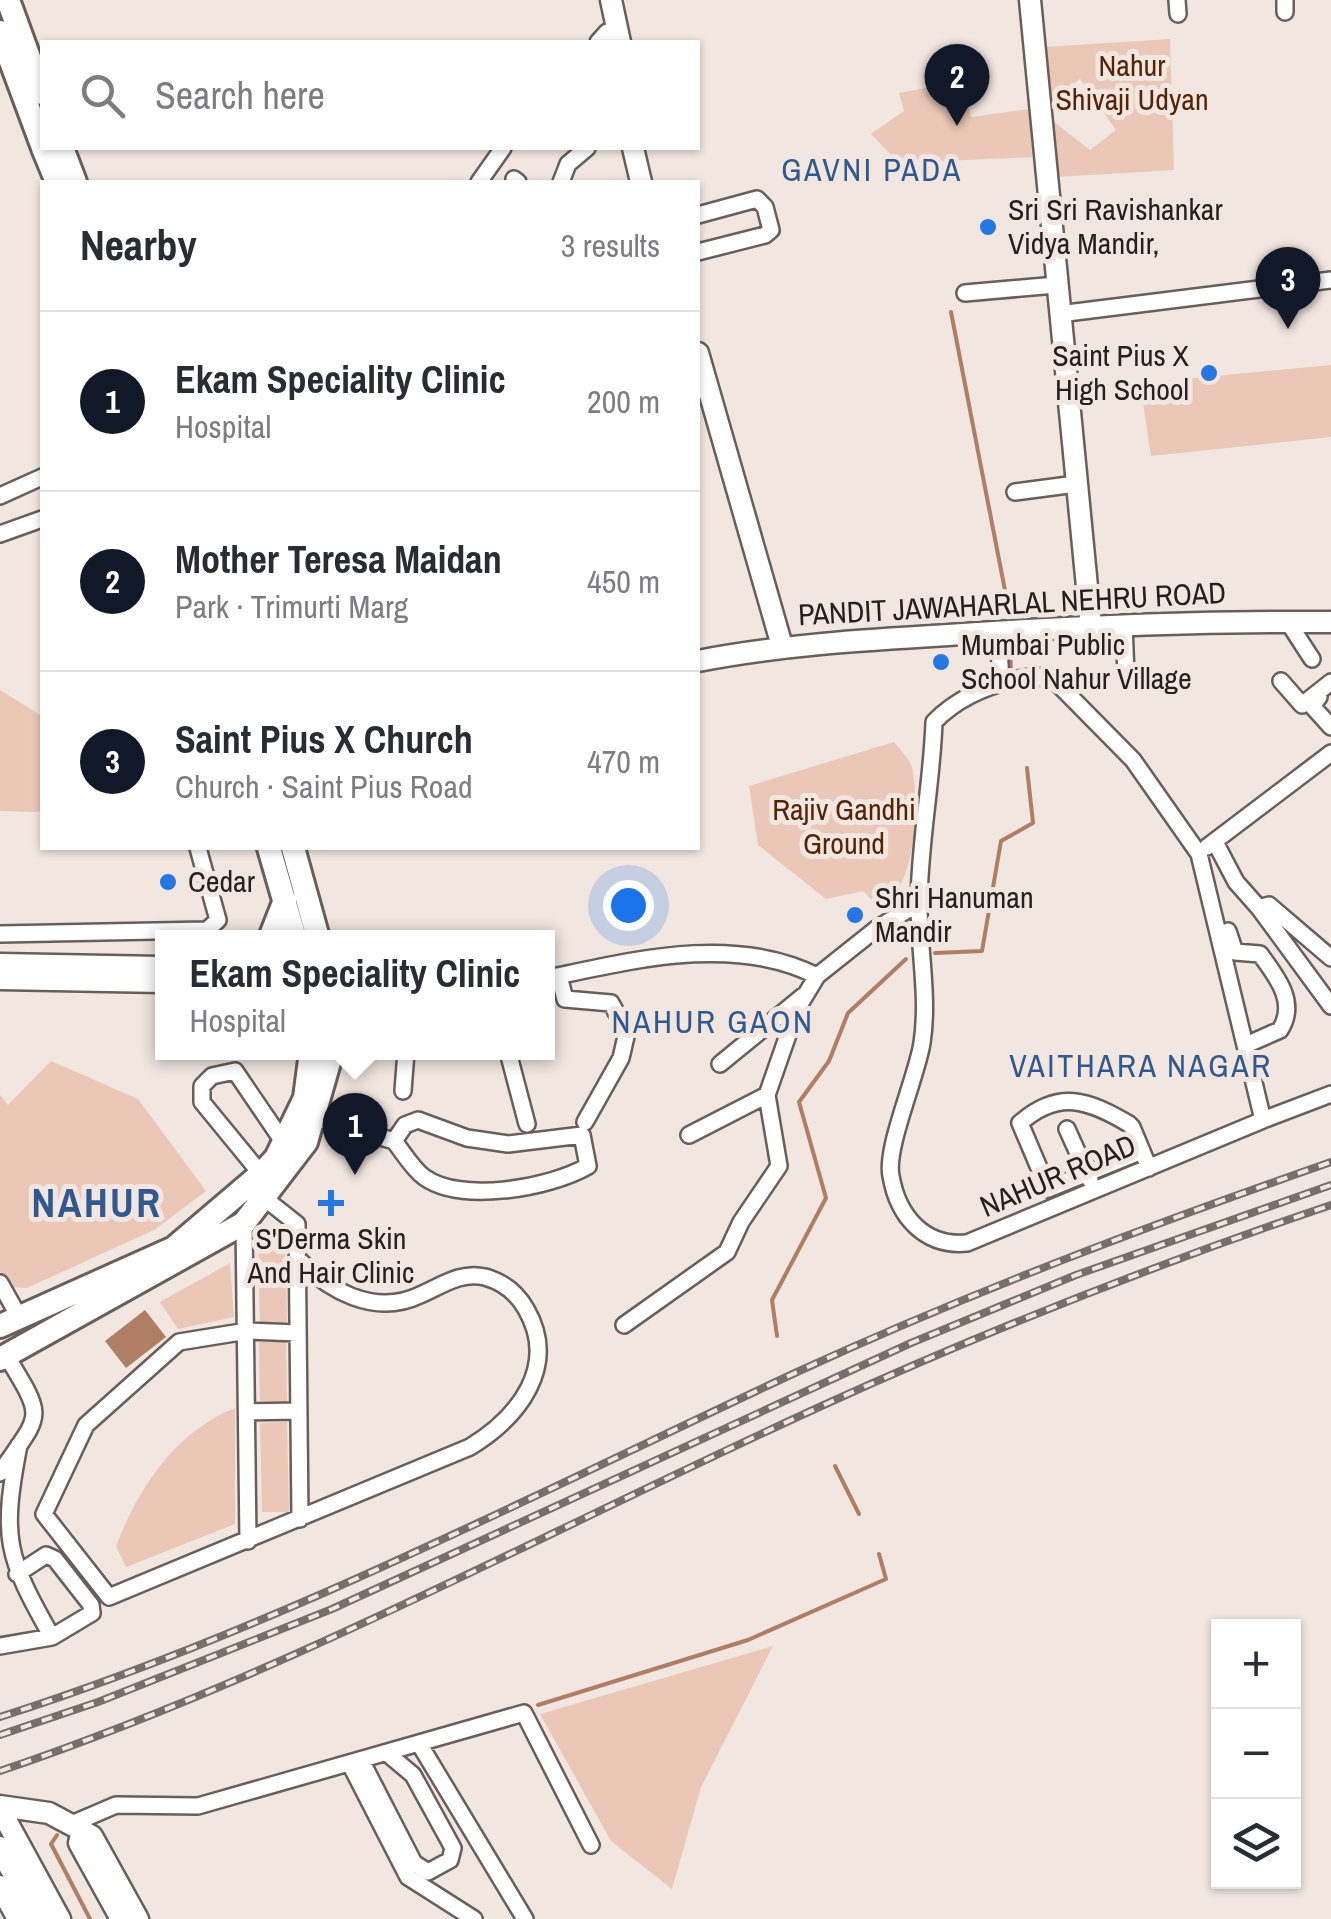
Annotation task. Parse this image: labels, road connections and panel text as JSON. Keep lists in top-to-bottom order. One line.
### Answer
{"streets":{"street":["PANDIT JAWAHARLAL NEHRU ROAD","NAHUR ROAD"]},"districts":["GAVNI PADA","NAHUR GAON","VAITHARA NAGAR","NAHUR"],"parks":["Nahur Shivaji Udyan","Rajiv Gandhi Ground"],"places":{"other":["Sri Sri Ravishankar Vidya Mandir,","Saint Pius X High School","Mumbai Public School Nahur Village","Cedar","Shri Hanuman Mandir"],"health":["S'Derma Skin And Hair Clinic"]},"page":{"search":"Search here","pins":["2","3","1"],"heading":["Nearby","3 results"],"list":[{"mark":"1","name":"Ekam Speciality Clinic","note":"Hospital","value":"200 m"},{"mark":"2","name":"Mother Teresa Maidan","note":"Park · Trimurti Marg","value":"450 m"},{"mark":"3","name":"Saint Pius X Church","note":"Church · Saint Pius Road","value":"470 m"}],"popup":["Ekam Speciality Clinic","Hospital"],"map_buttons":["+","−"]}}
